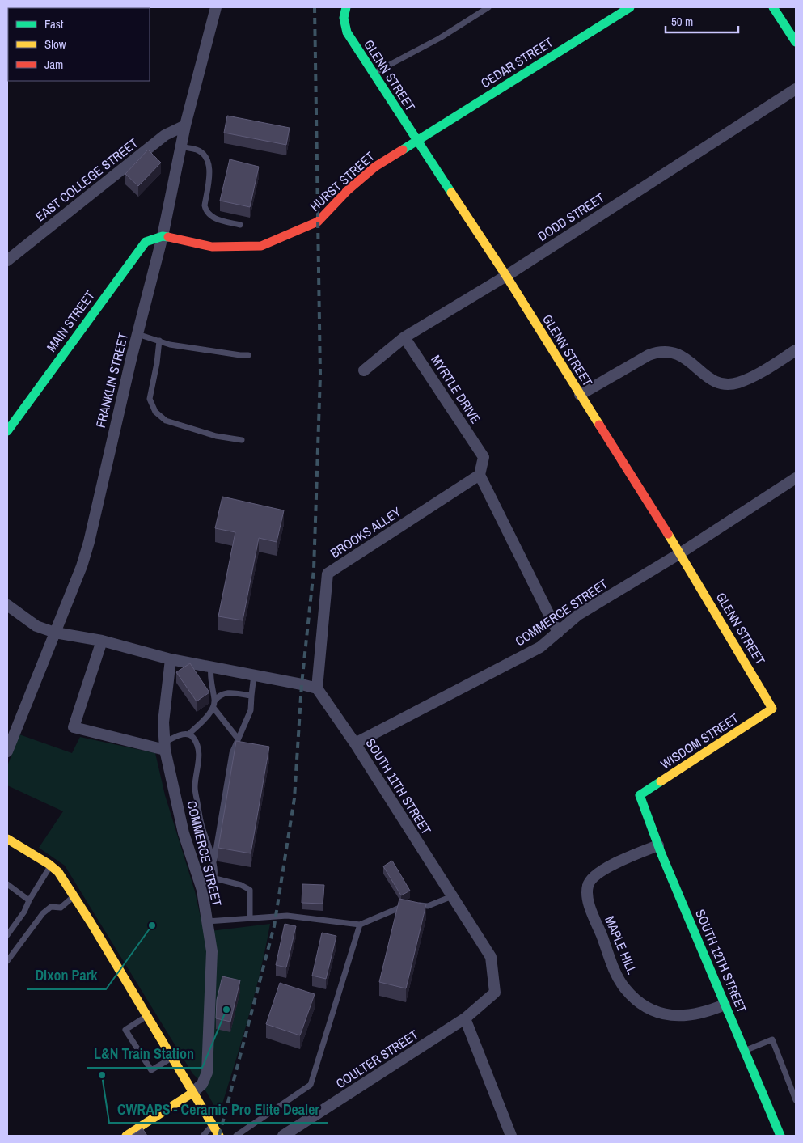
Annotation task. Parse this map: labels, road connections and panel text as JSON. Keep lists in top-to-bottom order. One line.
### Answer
{"streets":{"street":["CEDAR STREET","GLENN STREET","EAST COLLEGE STREET","HURST STREET","DODD STREET","MAIN STREET","FRANKLIN STREET","MYRTLE DRIVE","BROOKS ALLEY","COMMERCE STREET","WISDOM STREET","SOUTH 11TH STREET","MAPLE HILL","SOUTH 12TH STREET","COULTER STREET"]},"crossings":[["CEDAR STREET","GLENN STREET"],["CEDAR STREET","HURST STREET"],["GLENN STREET","HURST STREET"],["GLENN STREET","DODD STREET"],["GLENN STREET","COMMERCE STREET"],["GLENN STREET","WISDOM STREET"],["EAST COLLEGE STREET","FRANKLIN STREET"],["HURST STREET","MAIN STREET"],["HURST STREET","FRANKLIN STREET"],["DODD STREET","MYRTLE DRIVE"],["MAIN STREET","FRANKLIN STREET"],["MYRTLE DRIVE","BROOKS ALLEY"],["BROOKS ALLEY","SOUTH 11TH STREET"],["COMMERCE STREET","SOUTH 11TH STREET"],["WISDOM STREET","SOUTH 12TH STREET"],["SOUTH 11TH STREET","COULTER STREET"],["MAPLE HILL","SOUTH 12TH STREET"]],"places":["Dixon Park","L&N Train Station","CWRAPS - Ceramic Pro Elite Dealer"],"legend":["Fast","Slow","Jam"],"scale_bar":"50 m"}
